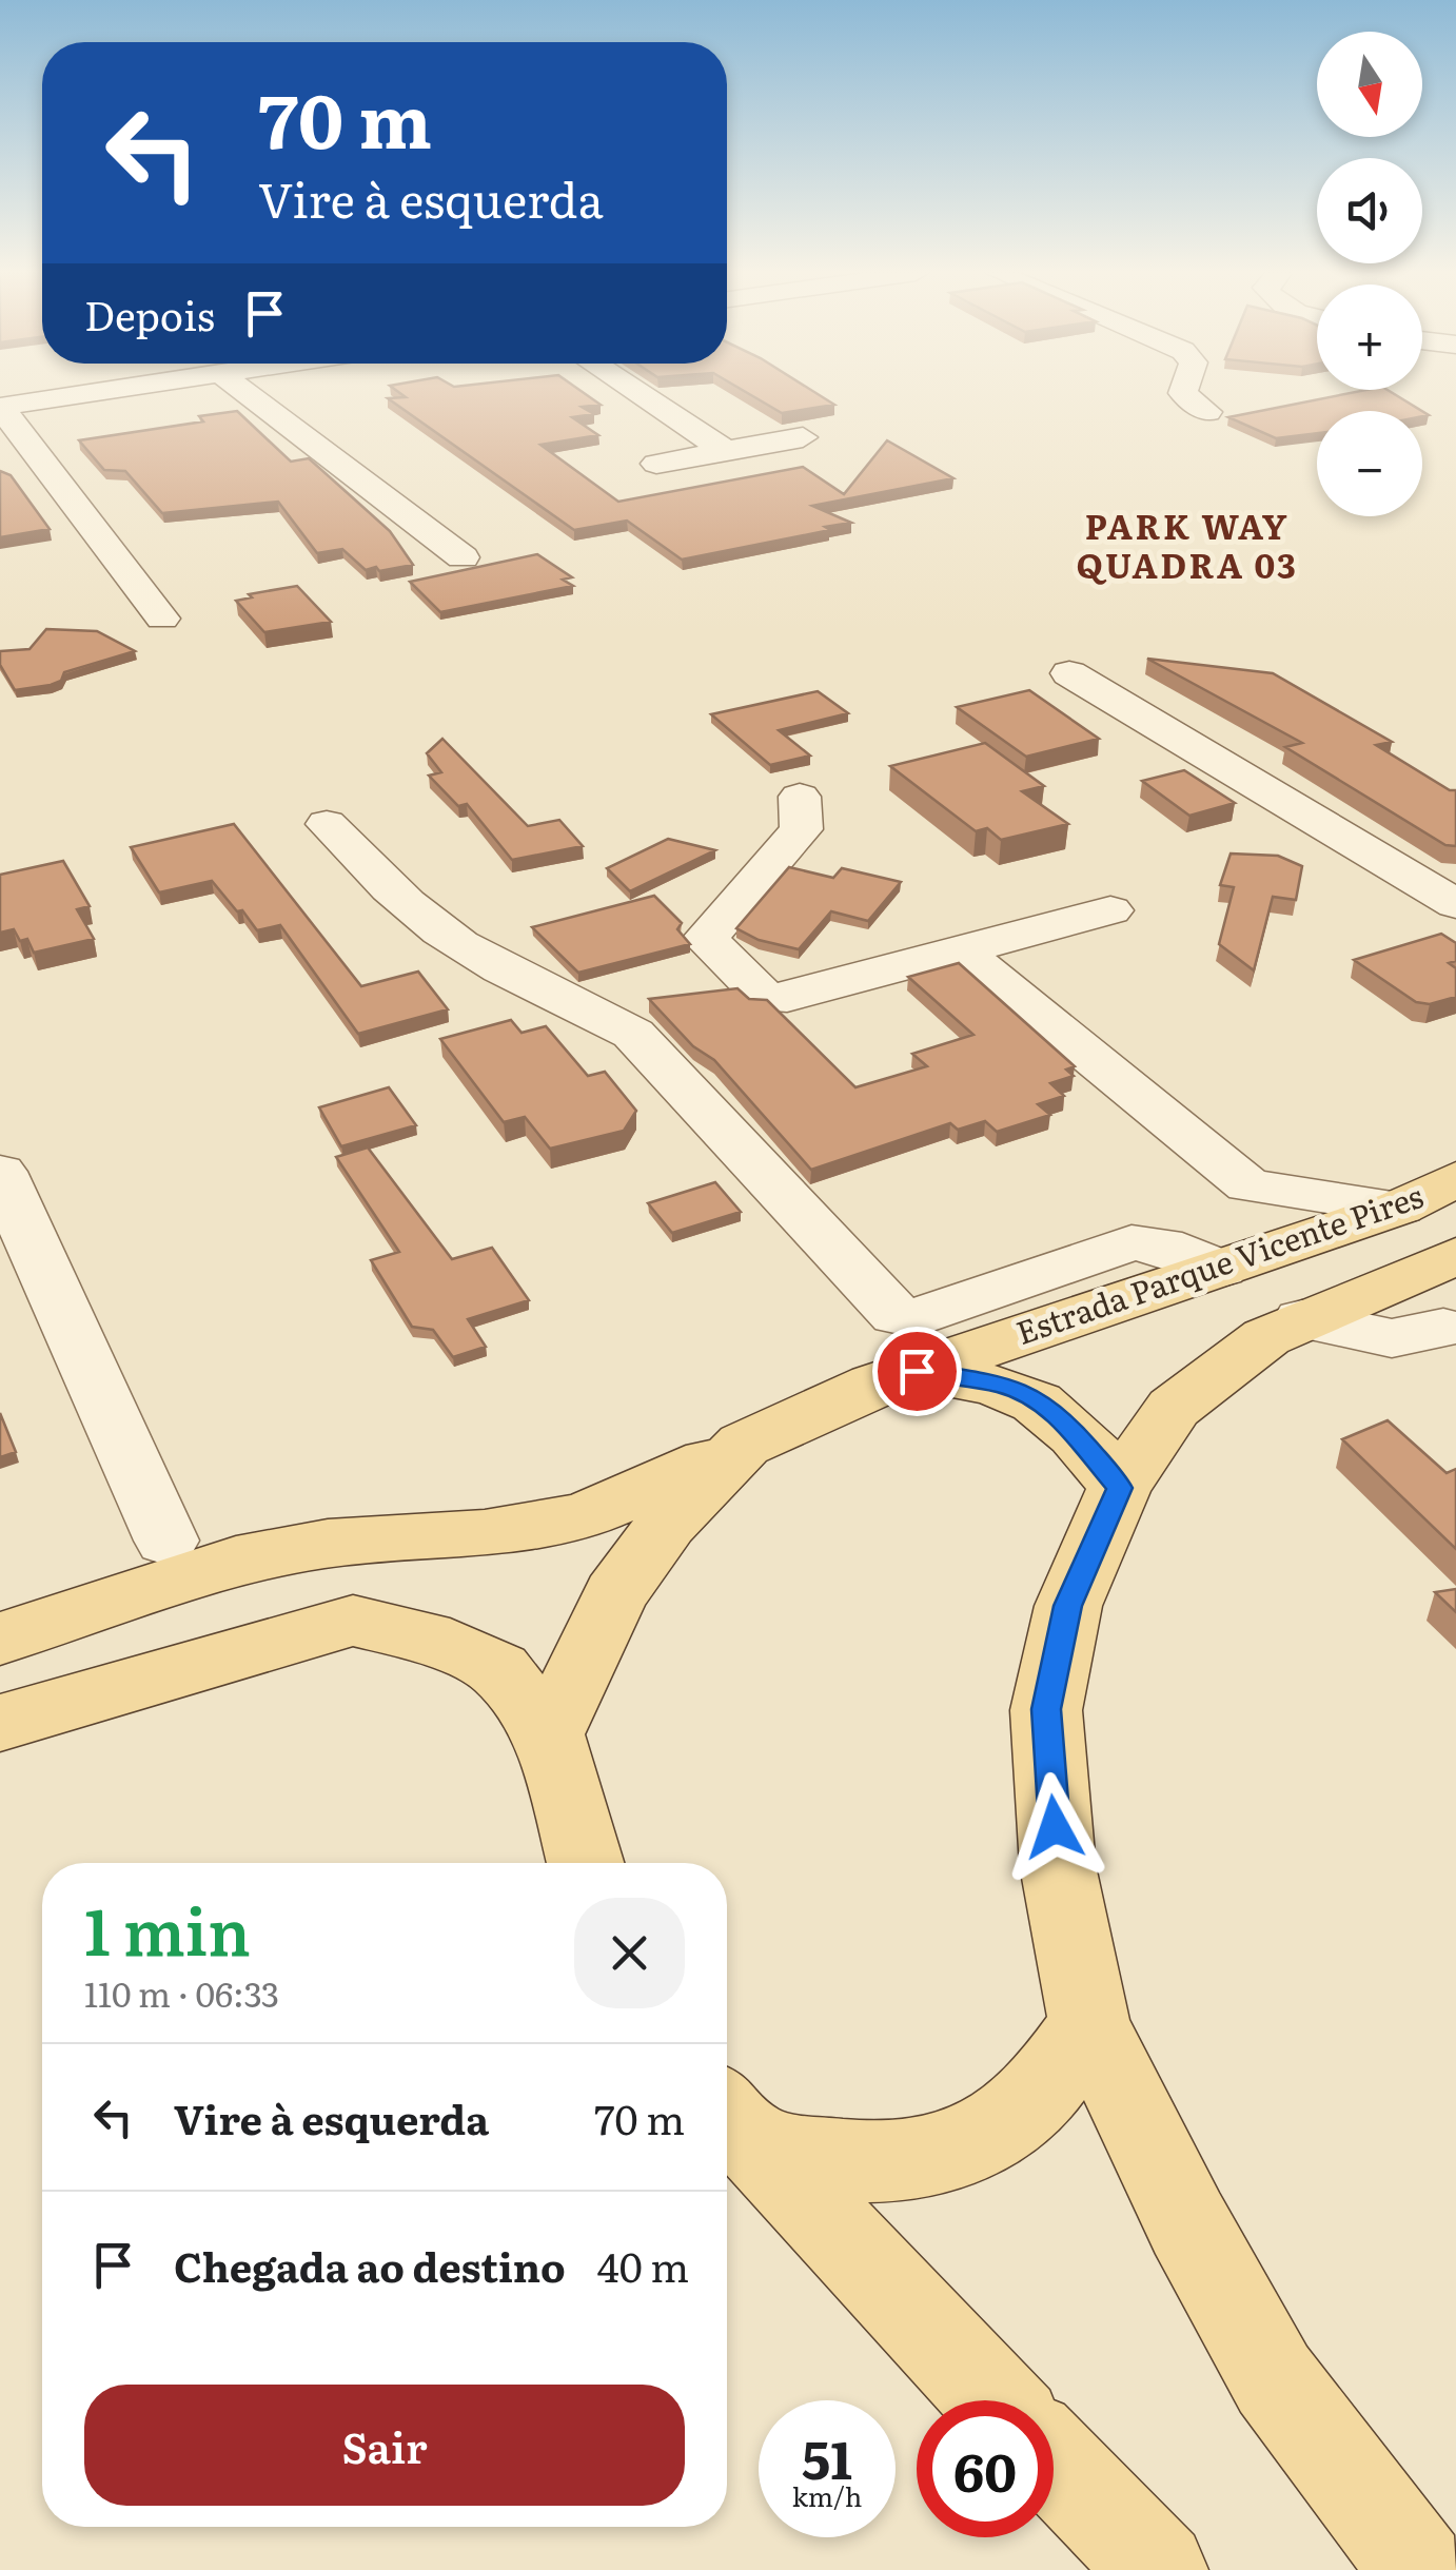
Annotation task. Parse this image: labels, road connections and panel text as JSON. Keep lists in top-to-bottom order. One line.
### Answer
{"streets":{"main road":["Estrada Parque Vicente Pires"]},"districts":["PARK WAY QUADRA 03"],"north":"bottom","page":{"map_buttons":["+","−"],"turn":["70 m","Vire à esquerda"],"then":"Depois","heading":["1 min","110 m · 06:33"],"list":[{"name":"Vire à esquerda","value":"70 m"},{"name":"Chegada ao destino","value":"40 m"}],"buttons":"Sair","speed":"51 km/h","limit":"60"}}
